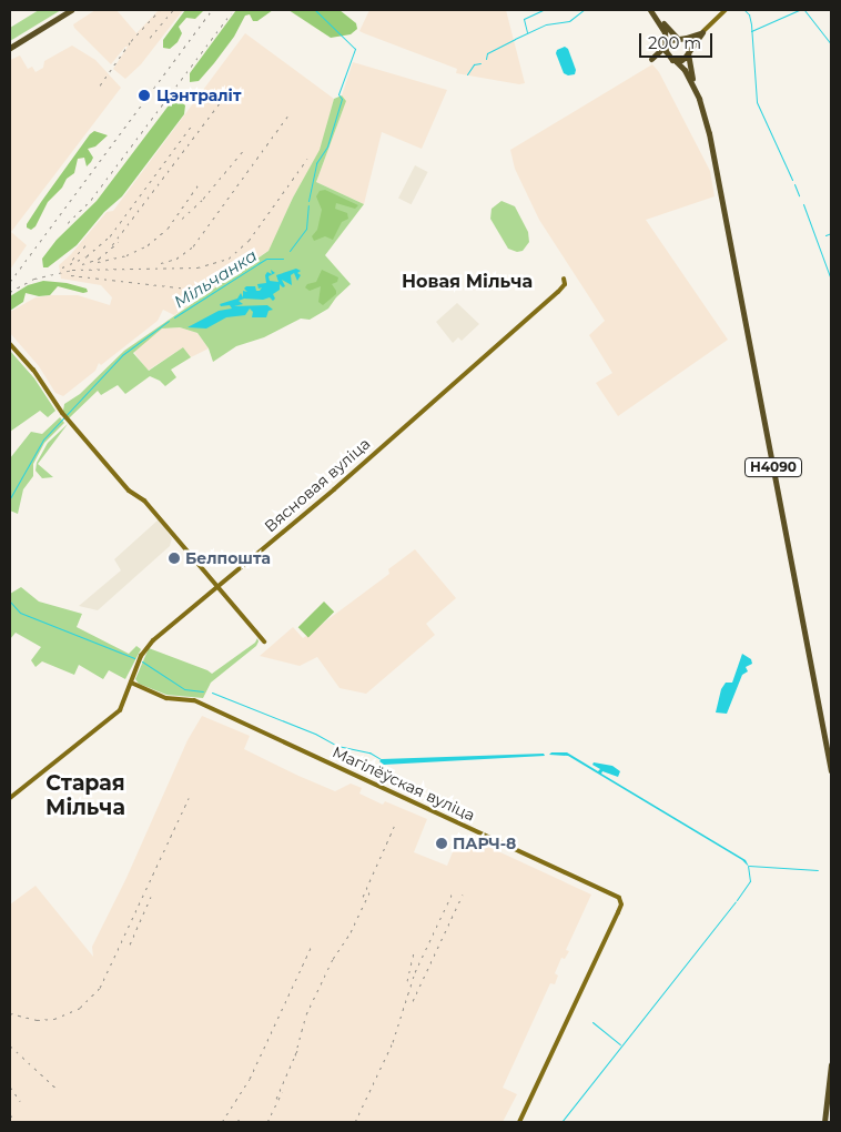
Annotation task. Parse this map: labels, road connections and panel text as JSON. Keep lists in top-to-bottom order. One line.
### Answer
{"streets":{"main road":["Н4090"],"street":["Вясновая вуліца","Магілёўская вуліца"]},"crossings":[["Вясновая вуліца","Магілёўская вуліца"]],"districts":["Новая Мільча","Старая Мільча"],"water":["Мільчанка"],"places":["Цэнтраліт","Белпошта","ПАРЧ-8"],"scale_bar":"200 m"}
